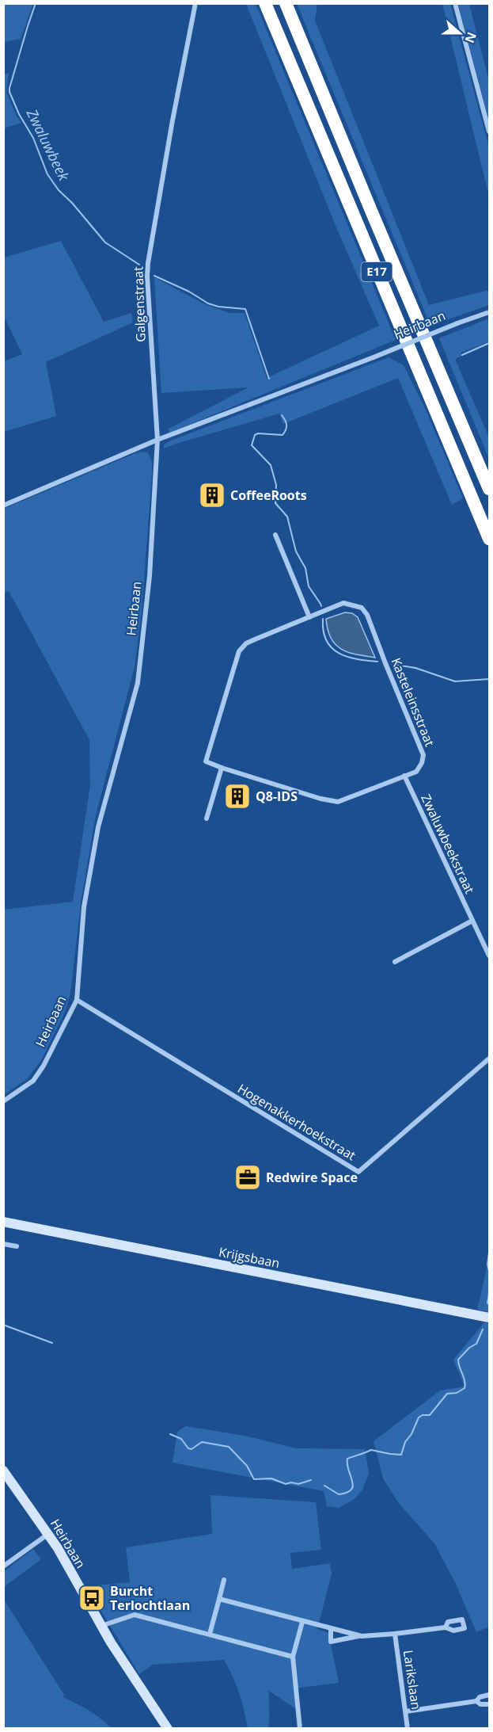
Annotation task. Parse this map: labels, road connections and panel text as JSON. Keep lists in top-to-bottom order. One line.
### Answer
{"streets":{"highway":["E17"],"main road":["Heirbaan","Krijgsbaan"],"street":["Galgenstraat","Kasteleinsstraat","Zwaluwbeekstraat","Hogenakkerhoekstraat","Larikslaan"]},"crossings":[["Galgenstraat","Heirbaan"],["Heirbaan","Hogenakkerhoekstraat"],["Kasteleinsstraat","Zwaluwbeekstraat"]],"water":["Zwaluwbeek"],"places":{"building":["CoffeeRoots","Q8-IDS"],"office":["Redwire Space"],"bus stop":["Burcht Terlochtlaan"]},"north":"right"}
